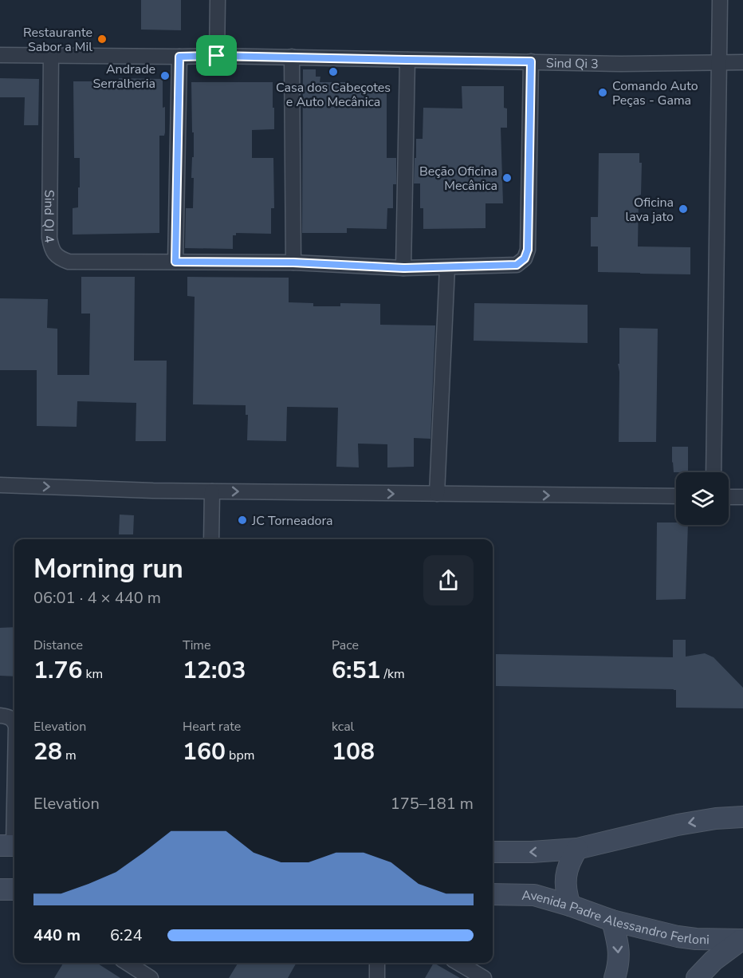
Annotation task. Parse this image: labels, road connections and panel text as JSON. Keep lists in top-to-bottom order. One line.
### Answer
{"streets":{"main road":["Avenida Padre Alessandro Ferloni"],"street":["Sind Qi 3","Sind QI 4"]},"crossings":[["Sind Qi 3","Sind QI 4"]],"places":["Restaurante Sabor a Mil","Casa dos Cabeçotes e Auto Mecânica","Andrade Serralheria","Comando Auto Peças - Gama","Beção Oficina Mecânica","Oficina lava jato","JC Torneadora"],"page":{"heading":["Morning run","06:01 · 4 × 440 m"],"stats":[["Distance","1.76 km"],["Time","12:03"],["Pace","6:51 /km"],["Elevation","28 m"],["Heart rate","160 bpm"],["kcal","108"]],"chart":["Elevation","175–181 m"],"list":[{"name":"440 m","note":"6:24"}]}}
